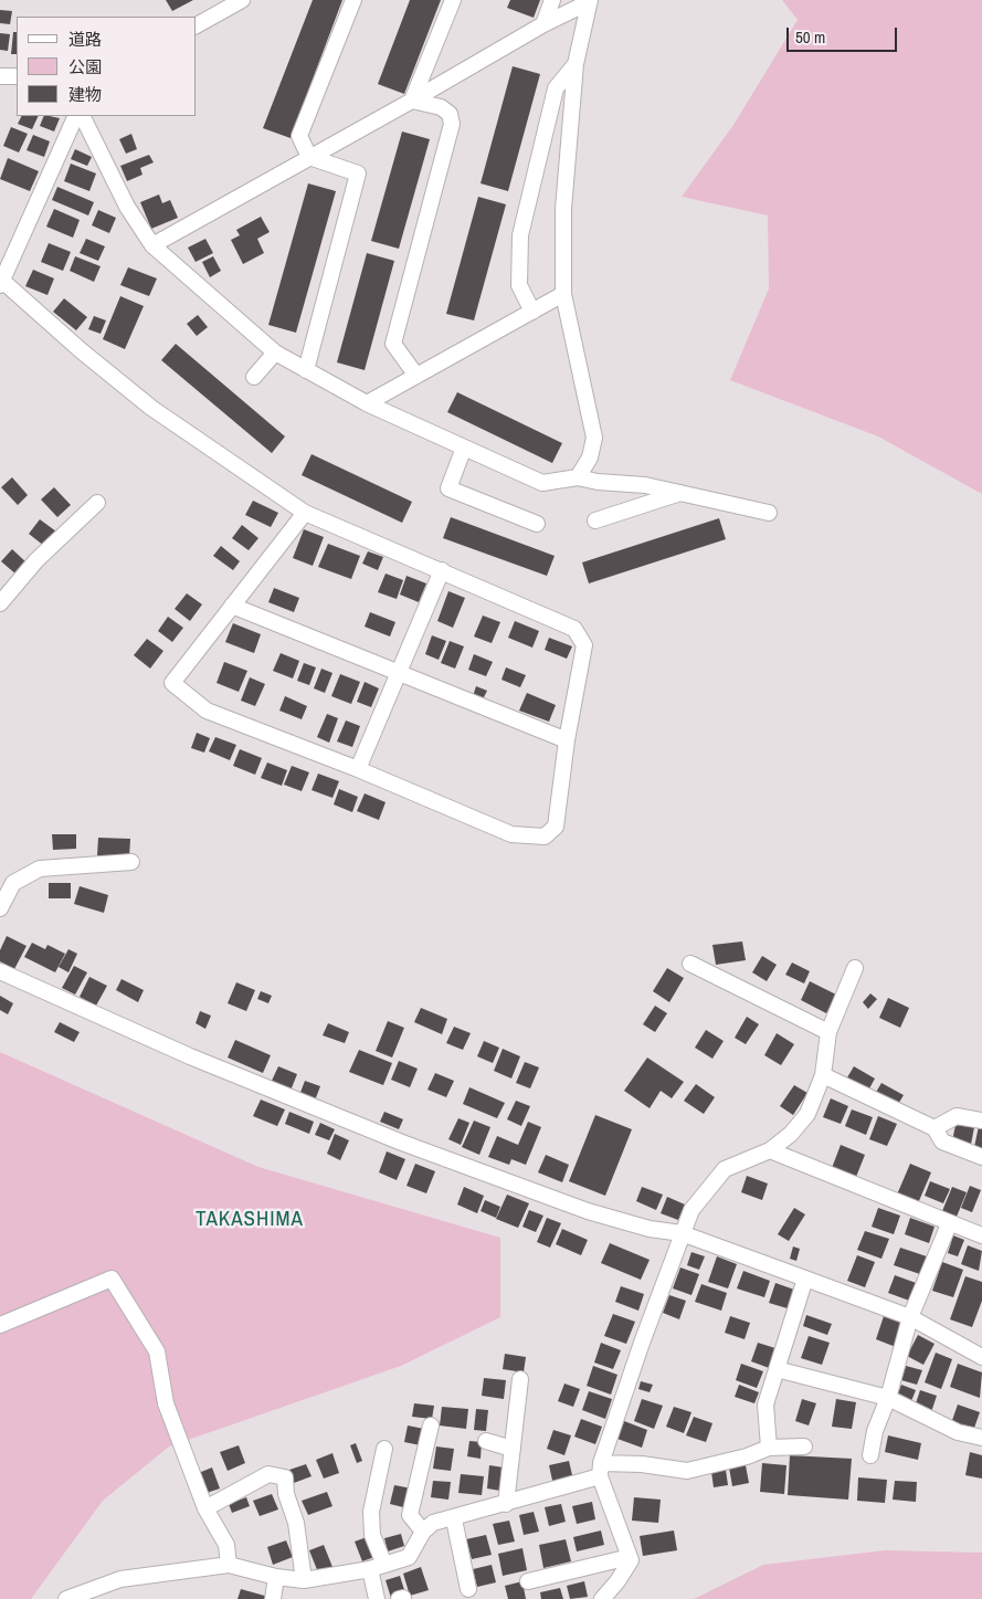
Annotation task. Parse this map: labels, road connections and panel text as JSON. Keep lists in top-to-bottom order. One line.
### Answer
{"districts":["TAKASHIMA"],"legend":["道路","公園","建物"],"scale_bar":"50 m"}
